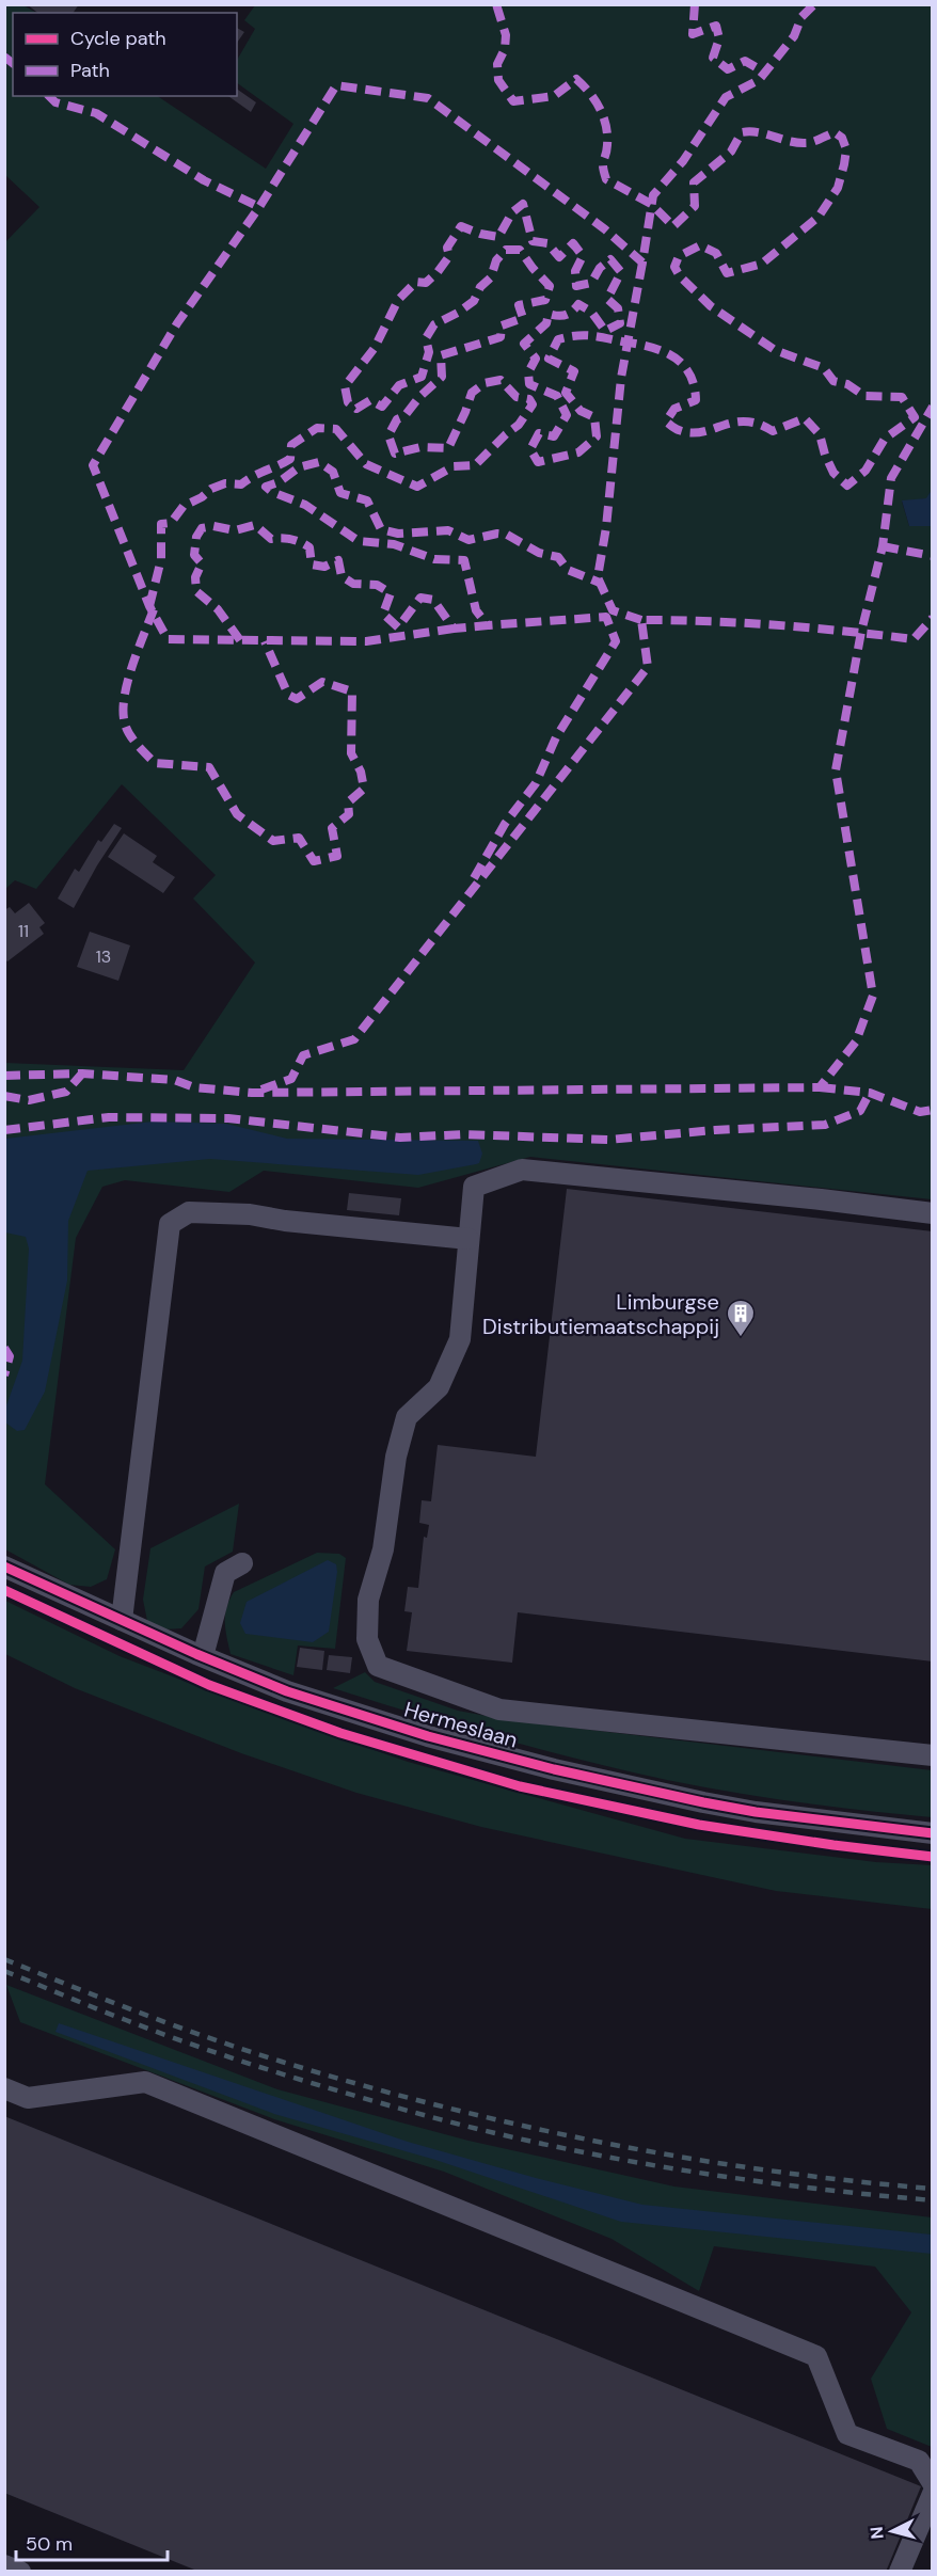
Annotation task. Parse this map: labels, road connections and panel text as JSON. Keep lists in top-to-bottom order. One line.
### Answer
{"streets":{"street":["Hermeslaan"]},"places":{"building":["Limburgse Distributiemaatschappij"]},"house_numbers":["11","13"],"legend":["Cycle path","Path"],"scale_bar":"50 m","north":"left"}
